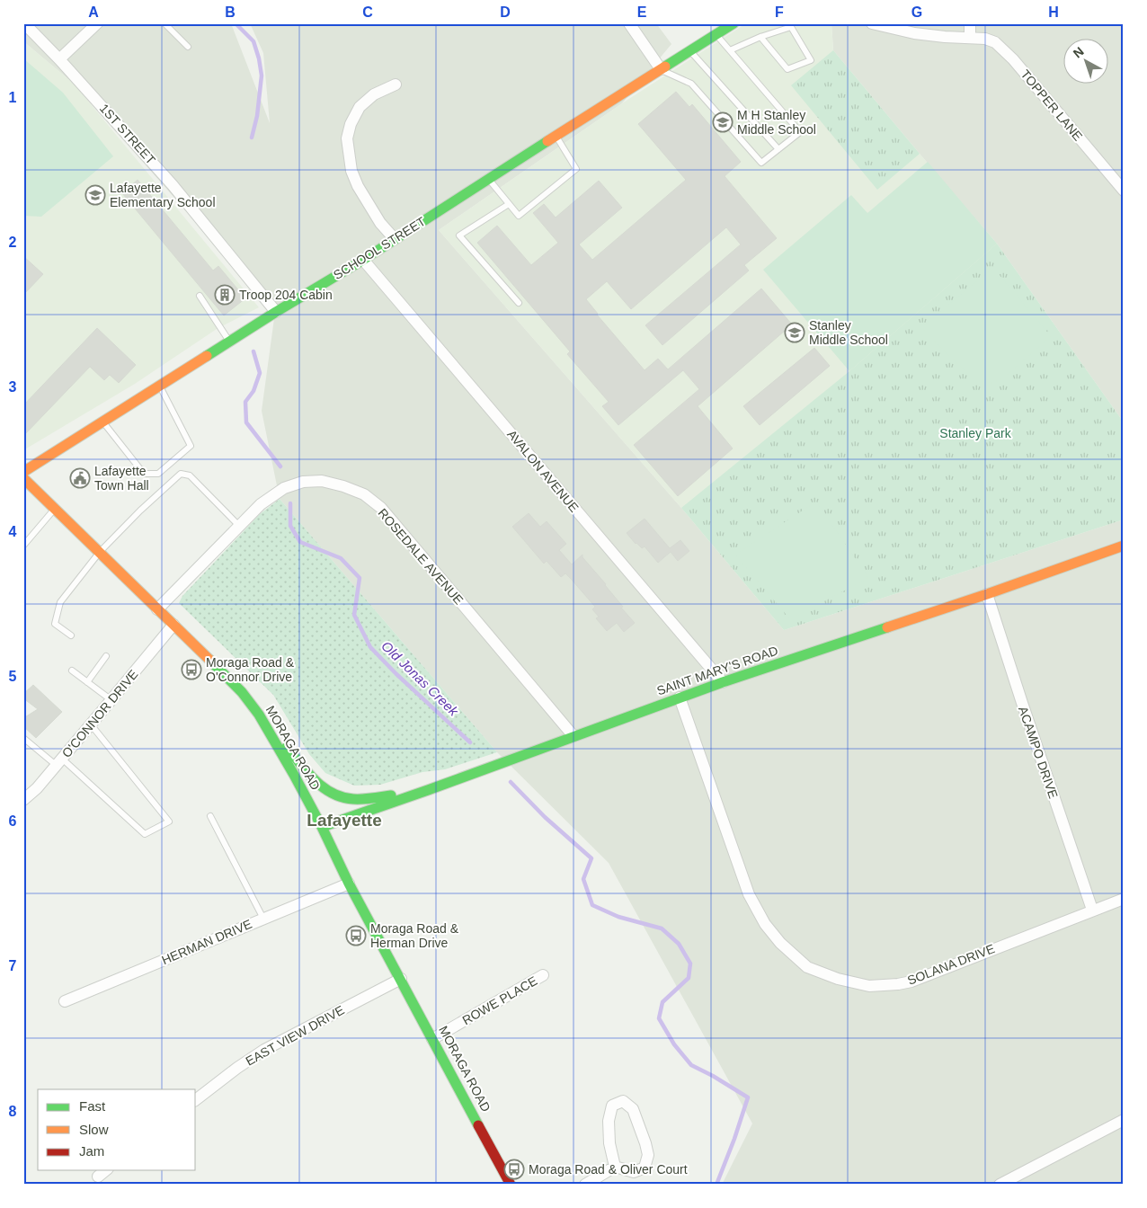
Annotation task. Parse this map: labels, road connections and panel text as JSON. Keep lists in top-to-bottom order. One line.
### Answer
{"streets":{"street":["TOPPER LANE","1ST STREET","SCHOOL STREET","AVALON AVENUE","ROSEDALE AVENUE","SAINT MARY'S ROAD","O'CONNOR DRIVE","MORAGA ROAD","ACAMPO DRIVE","HERMAN DRIVE","SOLANA DRIVE","ROWE PLACE","EAST VIEW DRIVE"]},"crossings":[["1ST STREET","SCHOOL STREET"],["SCHOOL STREET","AVALON AVENUE"],["AVALON AVENUE","SAINT MARY'S ROAD"],["ROSEDALE AVENUE","SAINT MARY'S ROAD"],["ROSEDALE AVENUE","MORAGA ROAD"],["SAINT MARY'S ROAD","MORAGA ROAD"],["SAINT MARY'S ROAD","ACAMPO DRIVE"],["SAINT MARY'S ROAD","SOLANA DRIVE"],["O'CONNOR DRIVE","MORAGA ROAD"],["MORAGA ROAD","HERMAN DRIVE"],["MORAGA ROAD","ROWE PLACE"],["MORAGA ROAD","EAST VIEW DRIVE"],["ACAMPO DRIVE","SOLANA DRIVE"]],"districts":["Lafayette"],"water":["Old Jonas Creek"],"parks":["Stanley Park"],"places":{"school or university":["M H Stanley Middle School","Lafayette Elementary School","Stanley Middle School"],"building":["Troop 204 Cabin"],"public building":["Lafayette Town Hall"],"bus stop":["Moraga Road & O'Connor Drive","Moraga Road & Herman Drive","Moraga Road & Oliver Court"]},"legend":["Fast","Slow","Jam"],"north":"top left","grid":{"columns":["A","B","C","D","E","F","G","H"],"rows":["1","2","3","4","5","6","7","8"]}}
